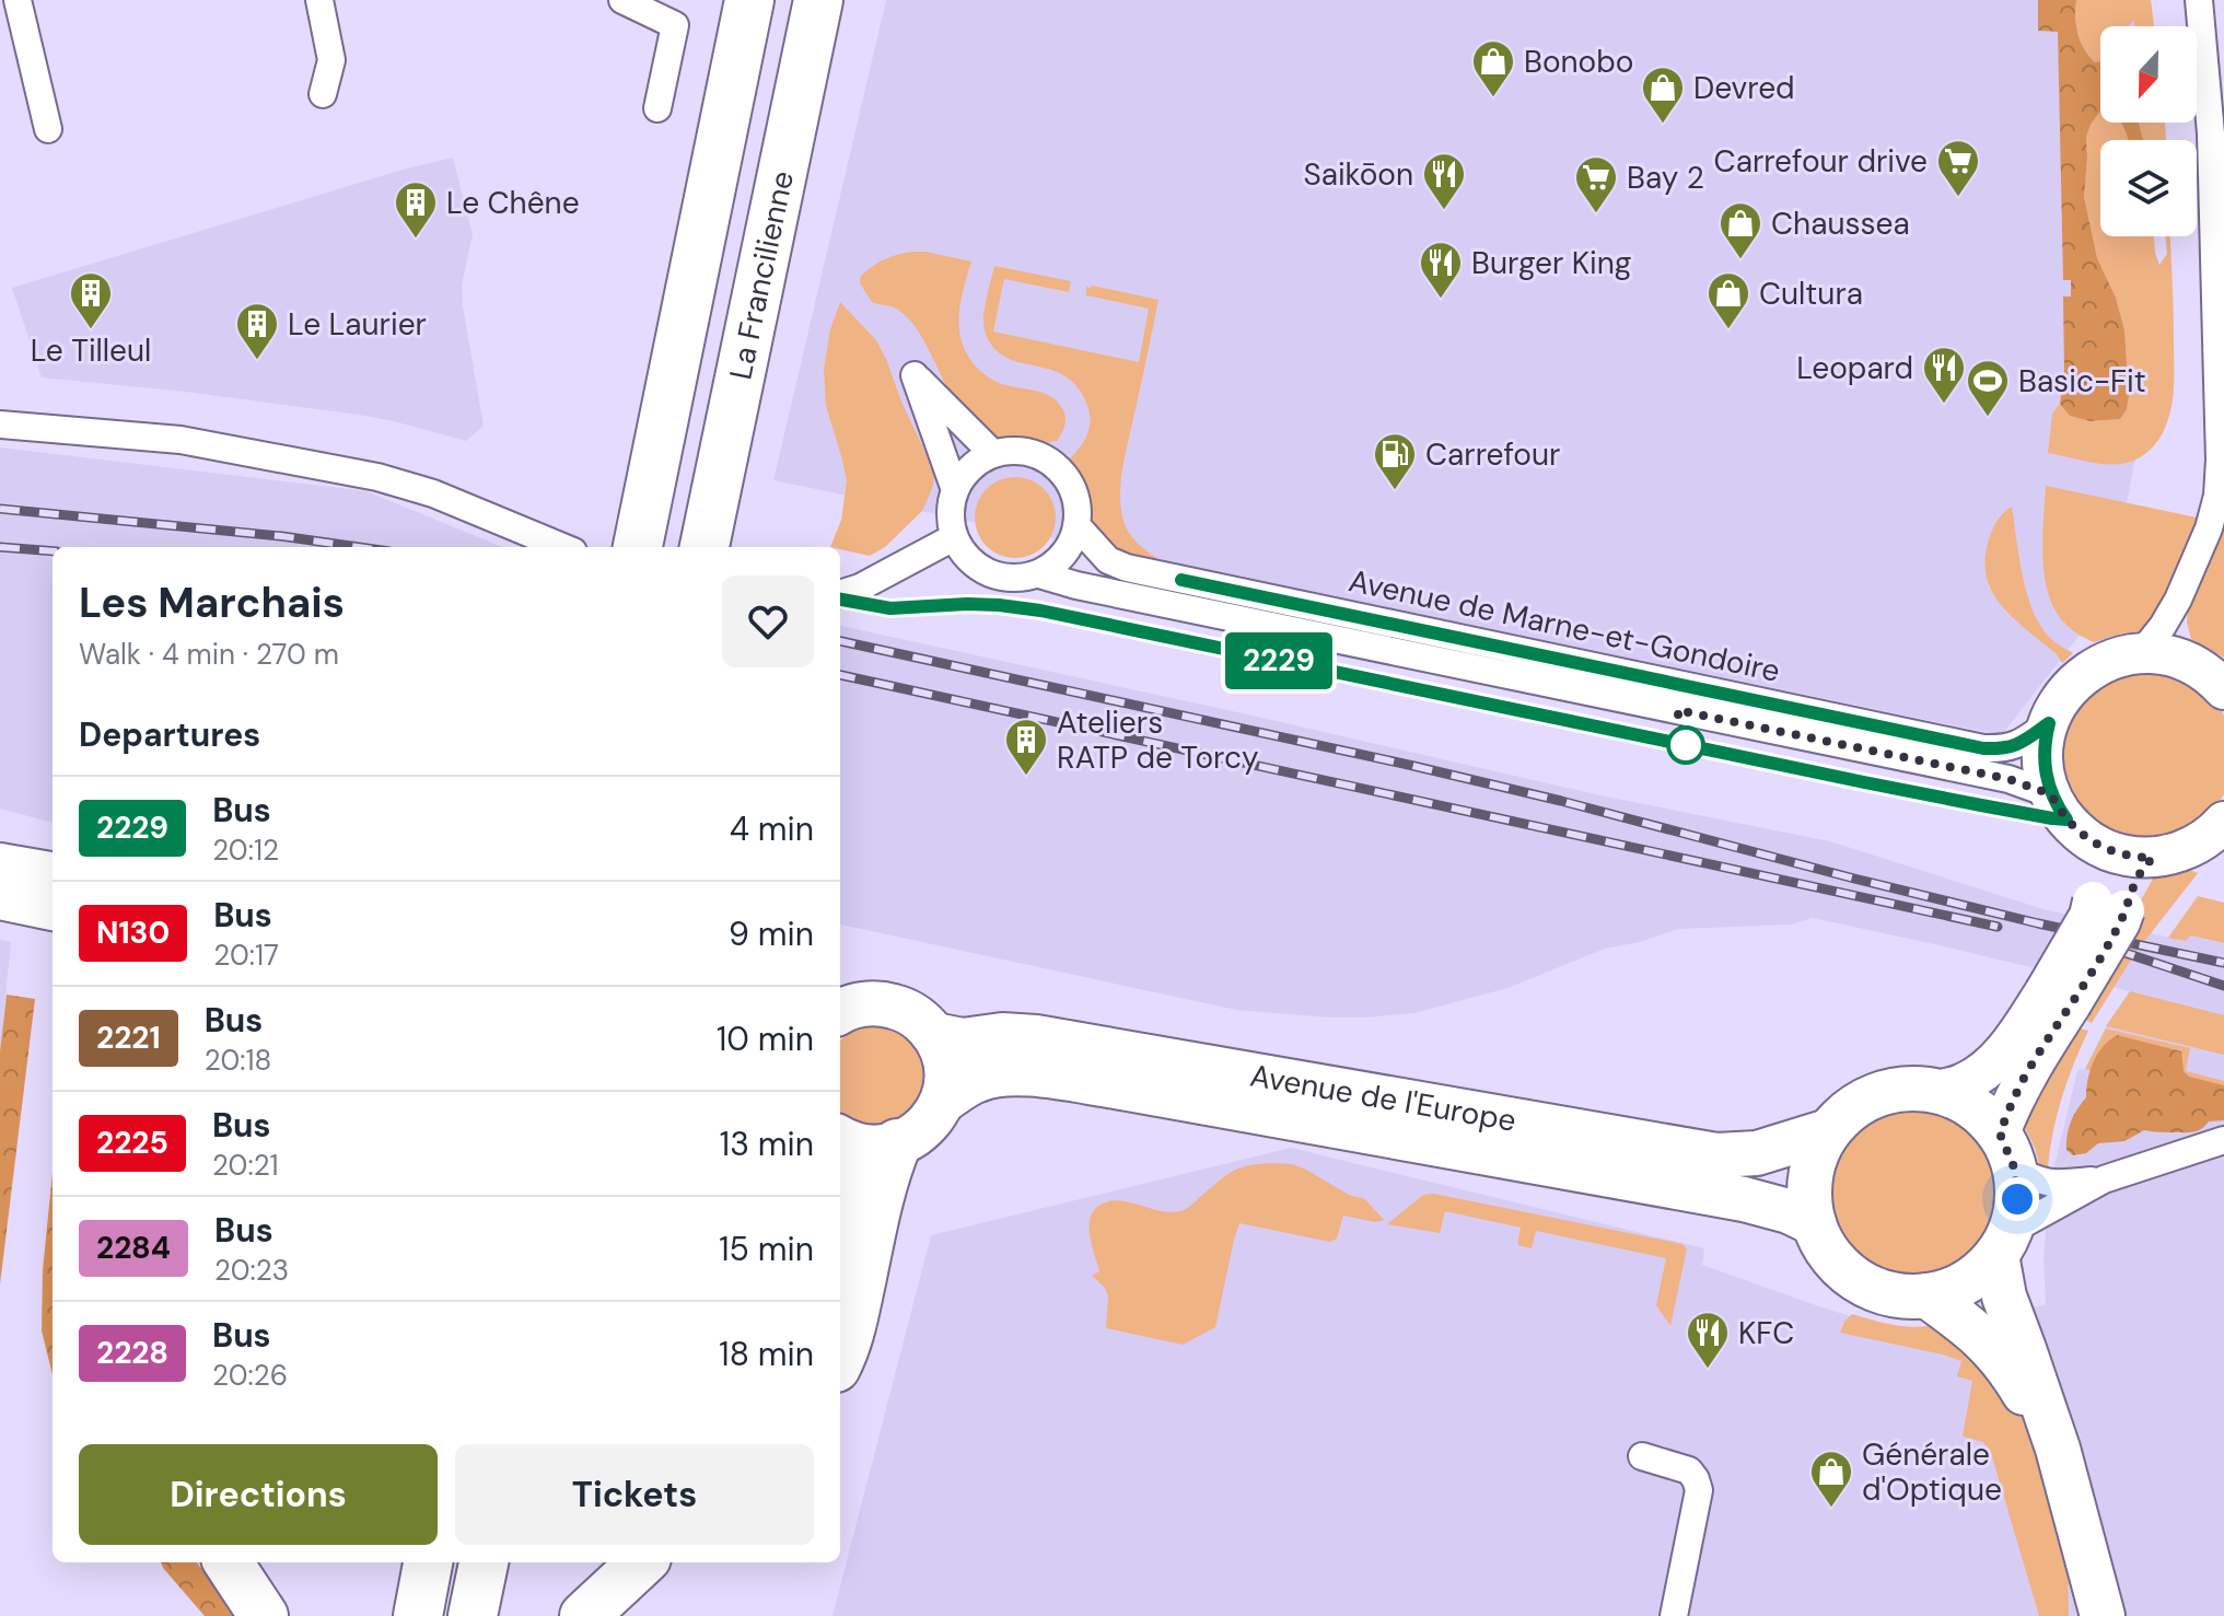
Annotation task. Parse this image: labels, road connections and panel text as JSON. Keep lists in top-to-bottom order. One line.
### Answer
{"streets":{"highway":["La Francilienne"],"main road":["Avenue de l'Europe"],"street":["Avenue de Marne-et-Gondoire"]},"places":{"shop":["Bonobo","Devred","Chaussea","Cultura","Générale d'Optique"],"supermarket":["Carrefour drive","Bay 2"],"restaurant":["Saikōon","Burger King","Leopard","KFC"],"building":["Le Chêne","Le Tilleul","Le Laurier","Ateliers RATP de Torcy"],"sports":["Basic-Fit"],"fuel station":["Carrefour"]},"lines":["bus line 2229"],"north":"bottom","page":{"on_map":"2229","heading":[["Les Marchais","Walk · 4 min · 270 m"],"Departures"],"list":[{"mark":"2229","name":"Bus","note":"20:12","value":"4 min"},{"mark":"N130","name":"Bus","note":"20:17","value":"9 min"},{"mark":"2221","name":"Bus","note":"20:18","value":"10 min"},{"mark":"2225","name":"Bus","note":"20:21","value":"13 min"},{"mark":"2284","name":"Bus","note":"20:23","value":"15 min"},{"mark":"2228","name":"Bus","note":"20:26","value":"18 min"}],"buttons":["Directions","Tickets"]}}
